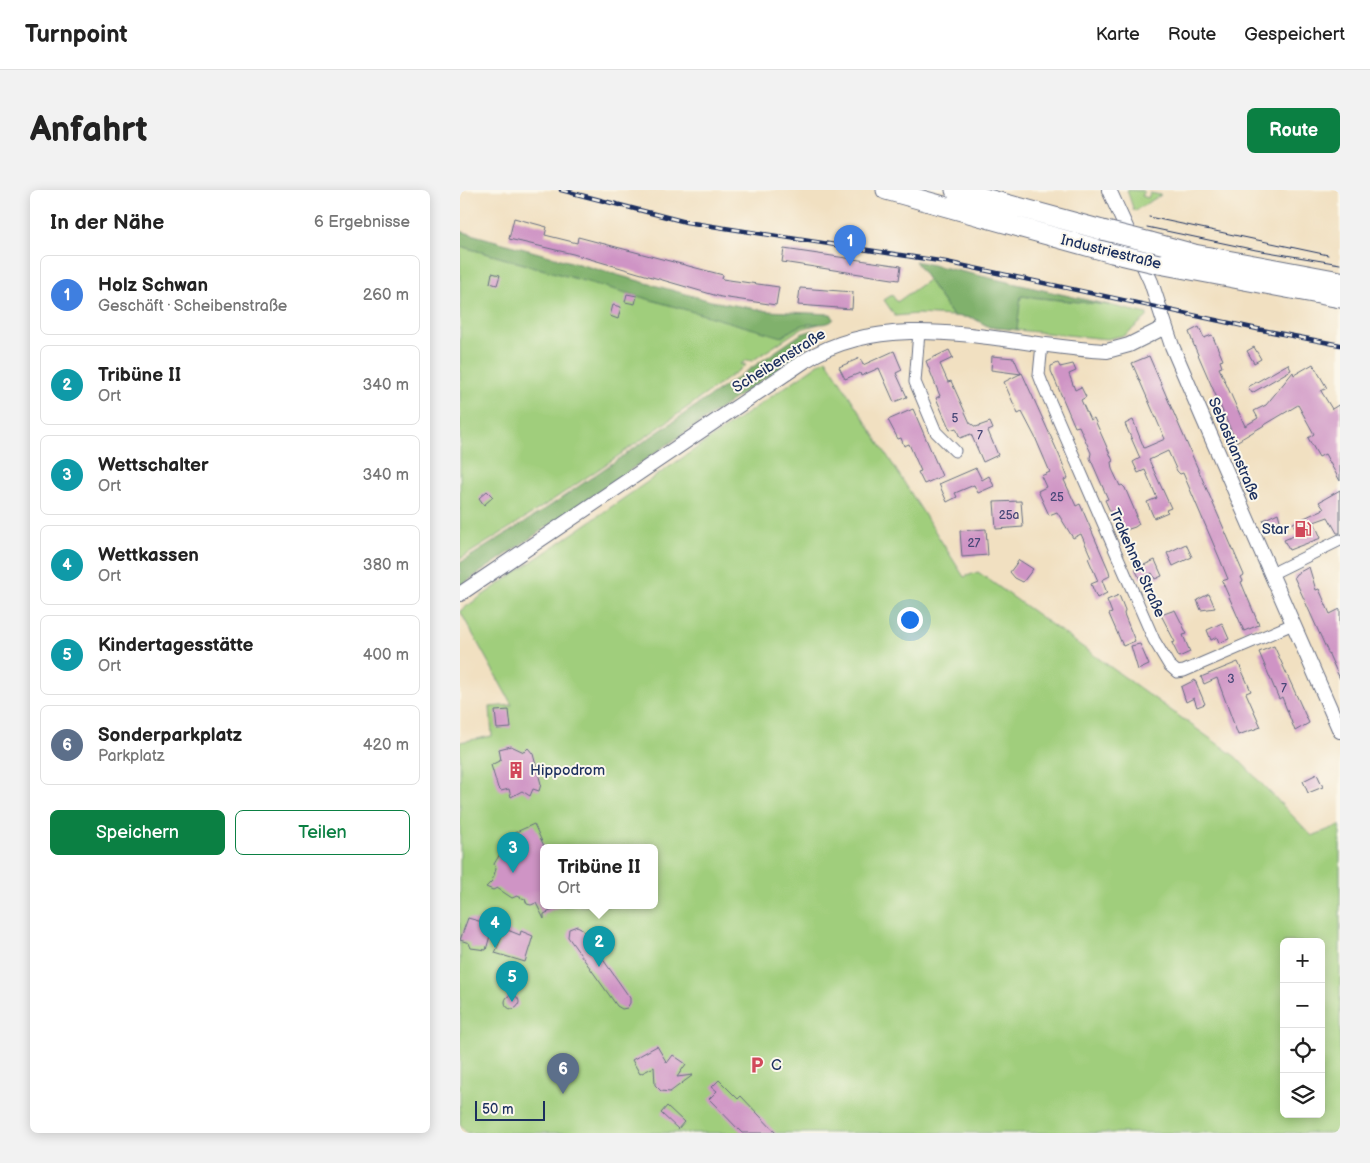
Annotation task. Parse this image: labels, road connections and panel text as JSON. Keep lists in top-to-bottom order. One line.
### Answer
{"streets":{"highway":["Industriestraße"],"street":["Scheibenstraße","Sebastianstraße","Trakehner Straße"]},"crossings":[["Scheibenstraße","Sebastianstraße"],["Scheibenstraße","Trakehner Straße"],["Sebastianstraße","Trakehner Straße"]],"places":{"fuel station":["Star"],"building":["Hippodrom"],"parking":["C"]},"house_numbers":["5","7","25","25a","27","3","7"],"scale_bar":"50 m","page":{"header":"Turnpoint","nav":["Karte","Route","Gespeichert"],"buttons":["Route",["Speichern","Teilen"]],"title":"Anfahrt","heading":["In der Nähe","6 Ergebnisse"],"pins":["1","3","4","2","5","6"],"list":[{"mark":"1","name":"Holz Schwan","note":"Geschäft · Scheibenstraße","value":"260 m"},{"mark":"2","name":"Tribüne II","note":"Ort","value":"340 m"},{"mark":"3","name":"Wettschalter","note":"Ort","value":"340 m"},{"mark":"4","name":"Wettkassen","note":"Ort","value":"380 m"},{"mark":"5","name":"Kindertagesstätte","note":"Ort","value":"400 m"},{"mark":"6","name":"Sonderparkplatz","note":"Parkplatz","value":"420 m"}],"popup":["Tribüne II","Ort"],"map_buttons":["+","−"],"scale":"50 m"}}
